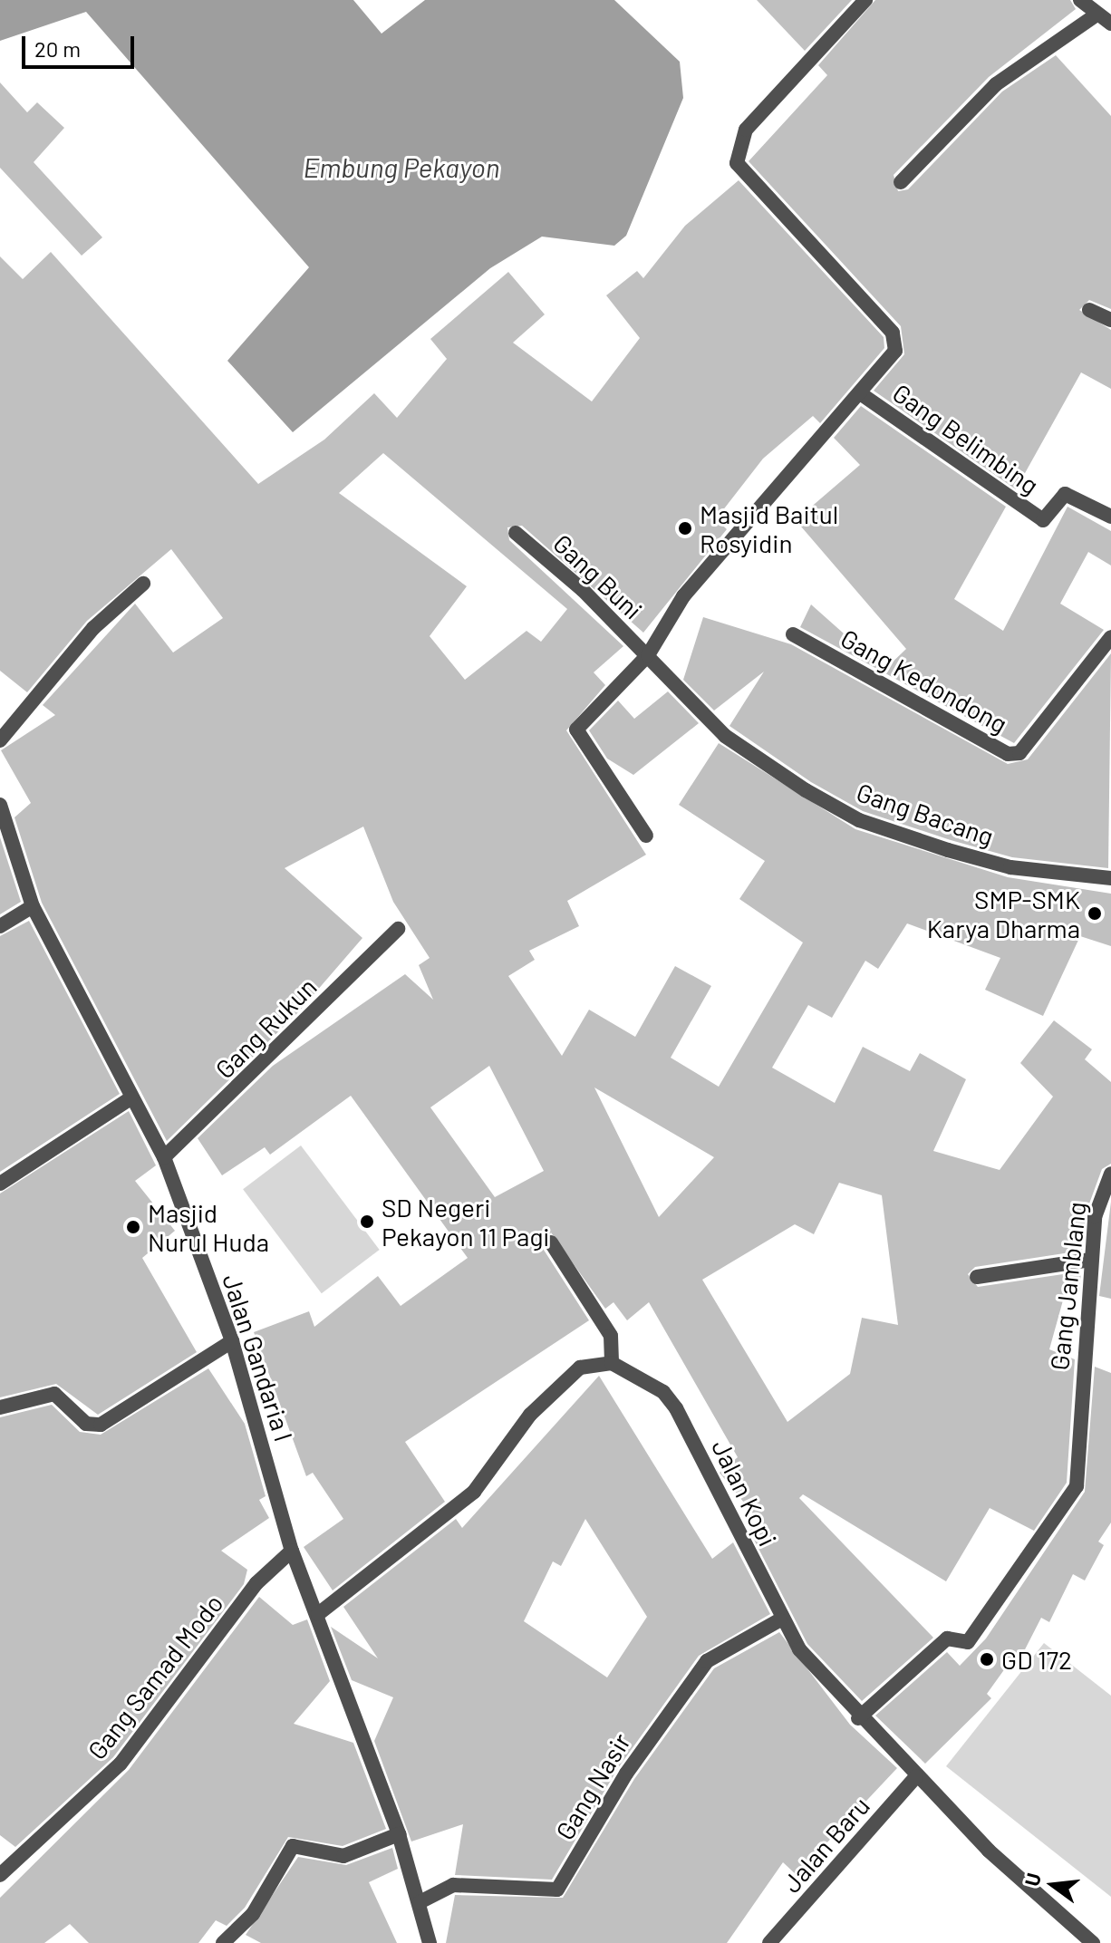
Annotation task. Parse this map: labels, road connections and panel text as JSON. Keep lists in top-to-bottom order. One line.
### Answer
{"streets":{"street":["Gang Belimbing","Gang Buni","Gang Kedondong","Gang Bacang","Gang Rukun","Gang Jamblang","Jalan Gandaria I","Jalan Kopi","Gang Samad Modo","Gang Nasir","Jalan Baru"]},"crossings":[["Gang Buni","Gang Bacang"],["Gang Rukun","Jalan Gandaria I"],["Gang Jamblang","Jalan Kopi"],["Jalan Gandaria I","Gang Samad Modo"],["Jalan Gandaria I","Gang Nasir"],["Jalan Kopi","Gang Nasir"],["Jalan Kopi","Jalan Baru"]],"water":["Embung Pekayon"],"places":["Masjid Baitul Rosyidin","SMP-SMK Karya Dharma","SD Negeri Pekayon 11 Pagi","Masjid Nurul Huda","GD 172"],"scale_bar":"20 m","north":"left"}
